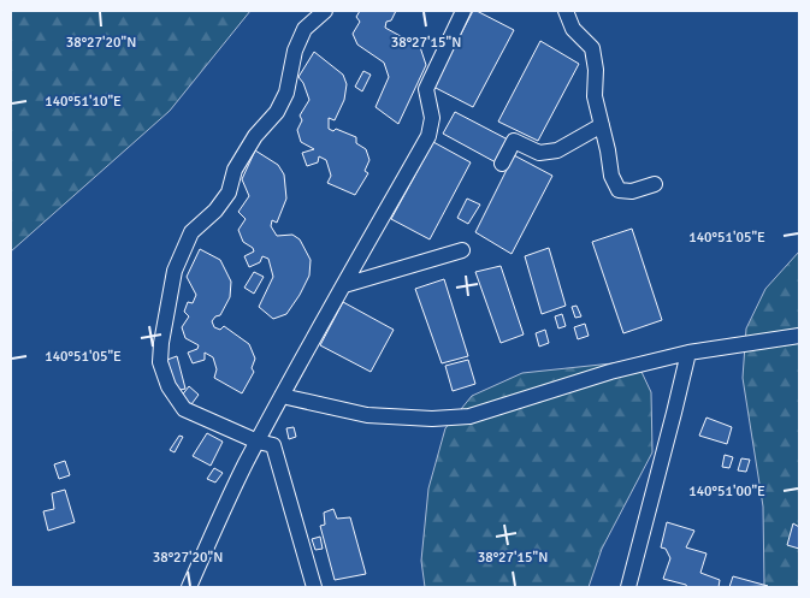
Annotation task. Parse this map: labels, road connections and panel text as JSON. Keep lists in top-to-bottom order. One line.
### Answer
{"coordinates":["38°27'20\"N","38°27'15\"N","140°51'10\"E","140°51'05\"E","140°51'00\"E"]}
